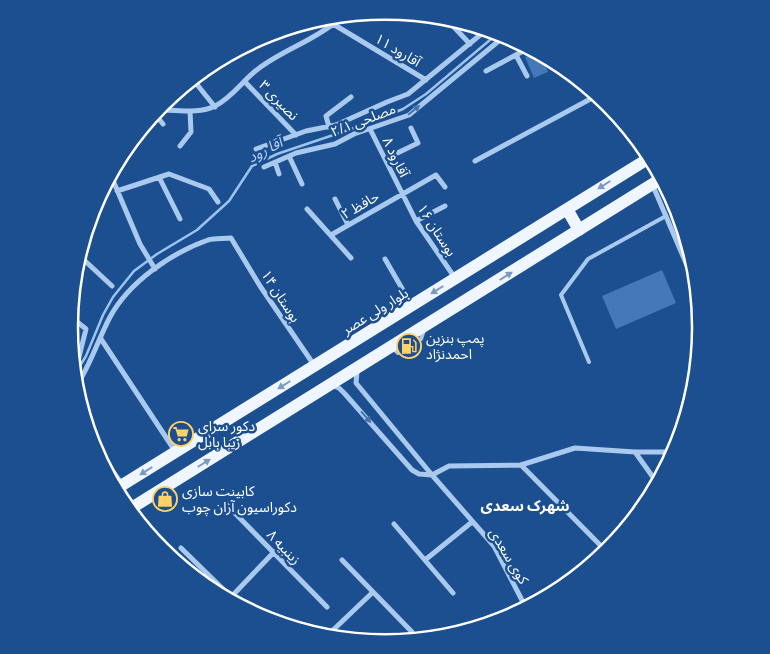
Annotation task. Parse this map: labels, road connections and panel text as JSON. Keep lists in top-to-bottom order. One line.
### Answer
{"streets":{"main road":["بلوار ولی عصر"],"street":["آقارود ۱۱","نصیری ۳","مصلحی ۲/۱","آقارود ۸","حافظ ۲","بوستان ۱۶","بوستان ۱۴","زینبیه ۸","کوی سعدی"]},"crossings":[["مصلحی ۲/۱","آقارود ۸"],["آقارود ۸","حافظ ۲"],["آقارود ۸","بوستان ۱۶"],["حافظ ۲","بوستان ۱۶"],["بوستان ۱۶","بلوار ولی عصر"],["بوستان ۱۴","بلوار ولی عصر"]],"districts":["شهرک سعدی"],"water":["آقا رود"],"places":{"fuel station":["پمپ بنزین احمدنژاد"],"supermarket":["دکور سرای زیبا بابل"],"shop":["کابینت سازی دکوراسیون آران چوب"]}}
